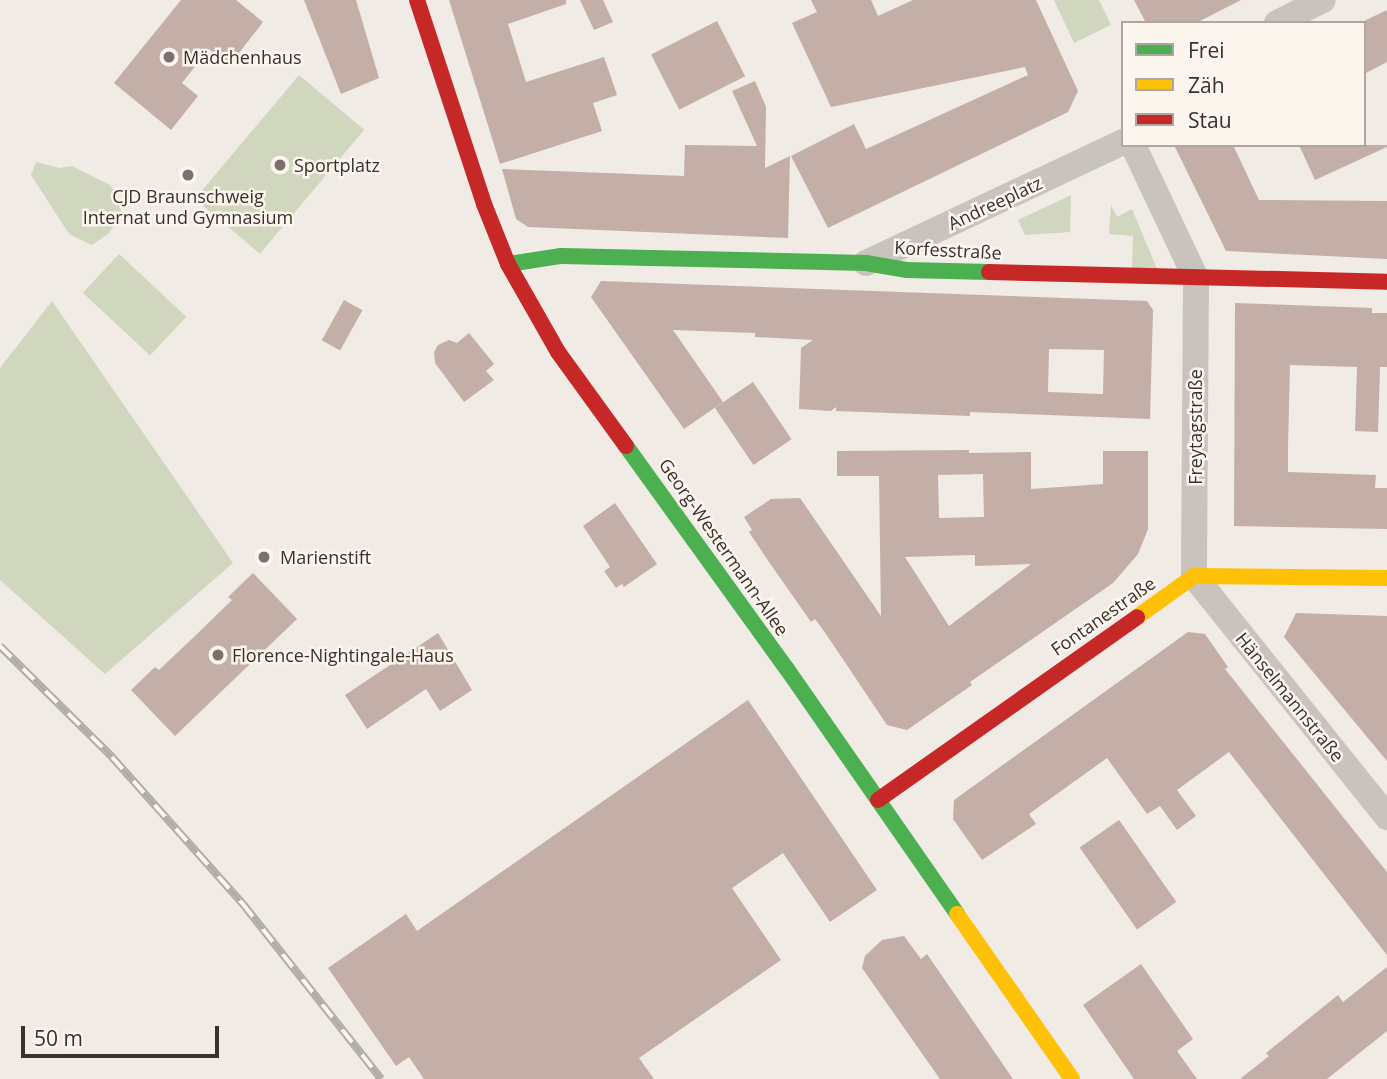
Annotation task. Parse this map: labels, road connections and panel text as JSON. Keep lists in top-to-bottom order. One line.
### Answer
{"streets":{"street":["Andreeplatz","Korfesstraße","Freytagstraße","Georg-Westermann-Allee","Fontanestraße","Hänselmannstraße"]},"crossings":[["Andreeplatz","Korfesstraße"],["Korfesstraße","Freytagstraße"],["Korfesstraße","Georg-Westermann-Allee"],["Freytagstraße","Fontanestraße"],["Freytagstraße","Hänselmannstraße"],["Georg-Westermann-Allee","Fontanestraße"],["Fontanestraße","Hänselmannstraße"]],"places":["Mädchenhaus","Sportplatz","CJD Braunschweig Internat und Gymnasium","Marienstift","Florence-Nightingale-Haus"],"legend":["Frei","Zäh","Stau"],"scale_bar":"50 m"}
